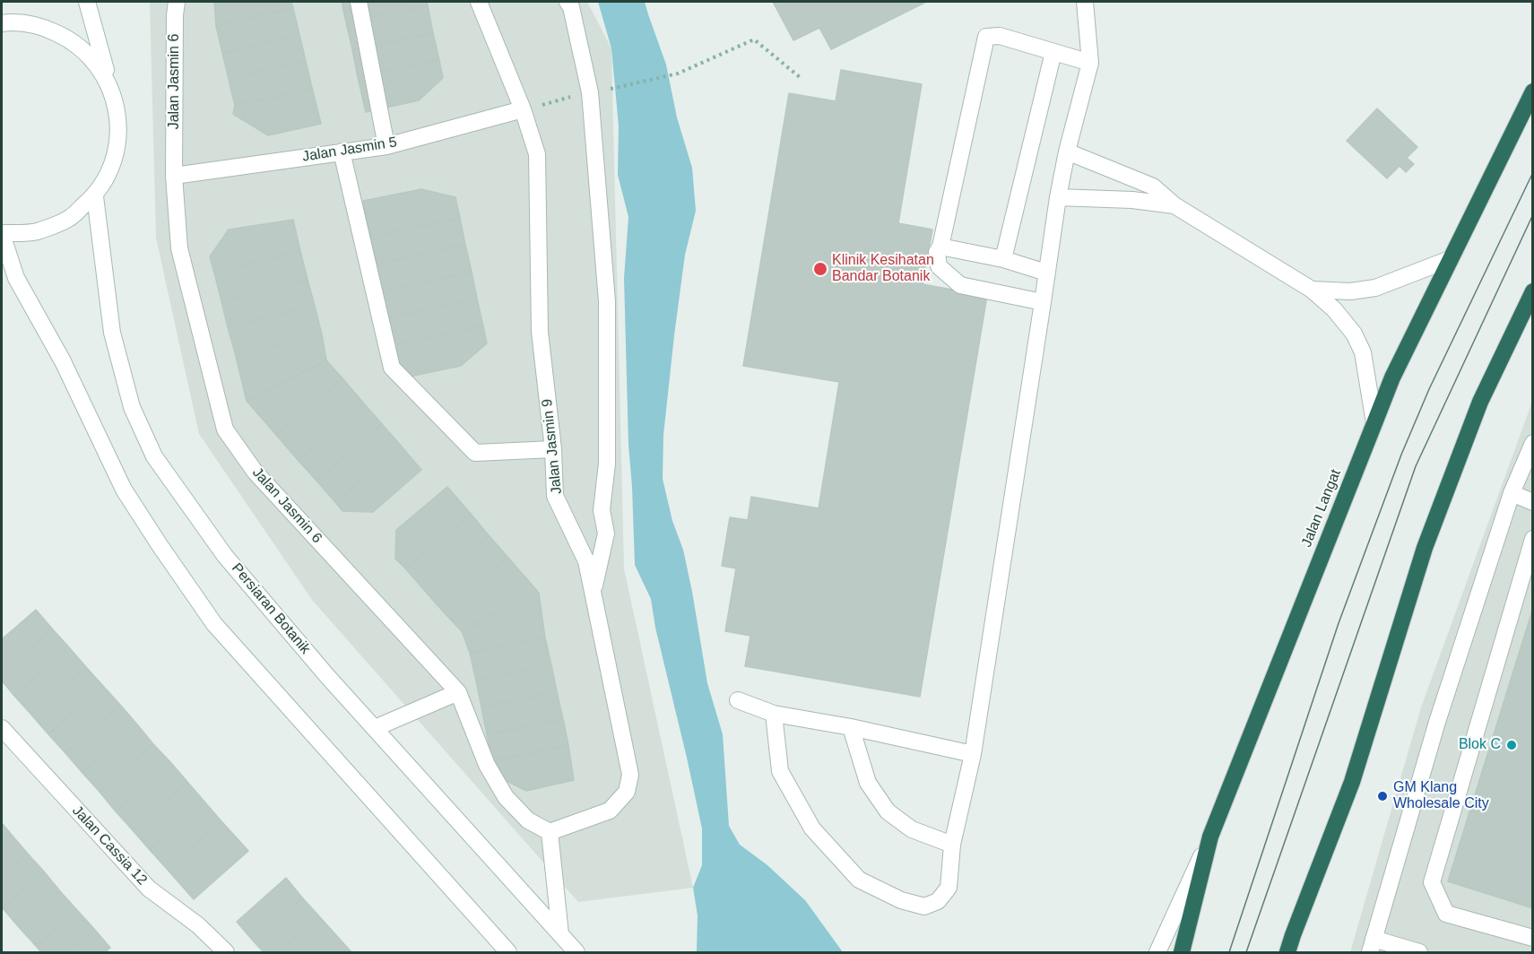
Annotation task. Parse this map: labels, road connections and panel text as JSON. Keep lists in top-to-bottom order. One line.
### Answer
{"streets":{"highway":["Jalan Langat"],"main road":["Jalan Jasmin 6","Jalan Jasmin 5","Jalan Jasmin 9","Persiaran Botanik","Jalan Cassia 12"]},"crossings":[["Jalan Jasmin 6","Jalan Jasmin 5"],["Jalan Jasmin 6","Jalan Jasmin 9"],["Jalan Jasmin 5","Jalan Jasmin 9"]],"places":["Klinik Kesihatan Bandar Botanik","Blok C","GM Klang Wholesale City"]}
